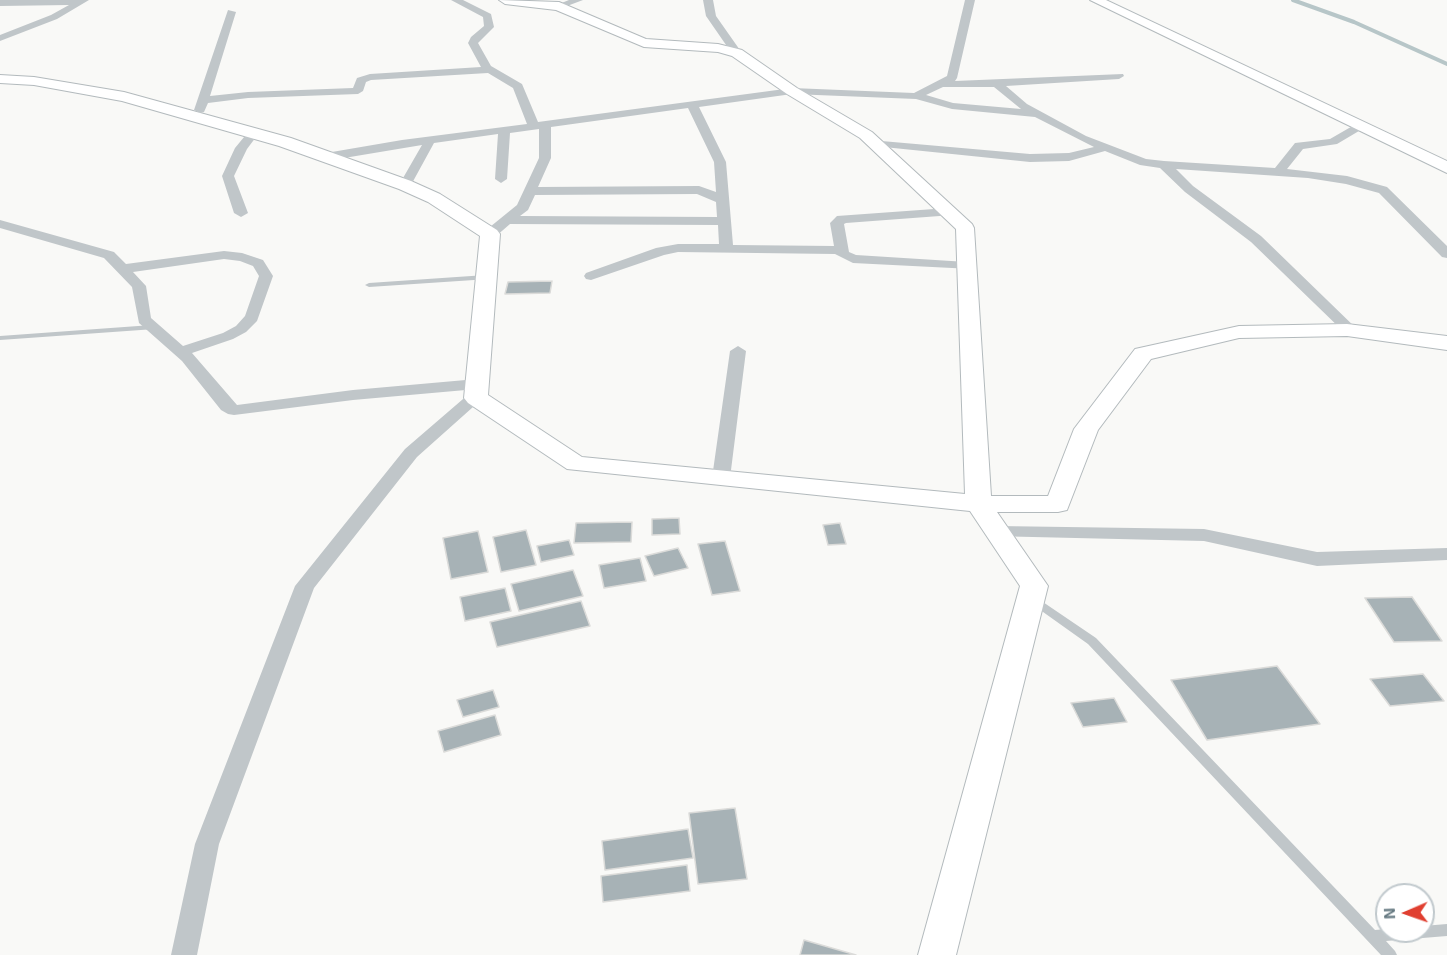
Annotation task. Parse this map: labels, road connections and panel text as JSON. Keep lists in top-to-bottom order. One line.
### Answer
{"north":"left"}
